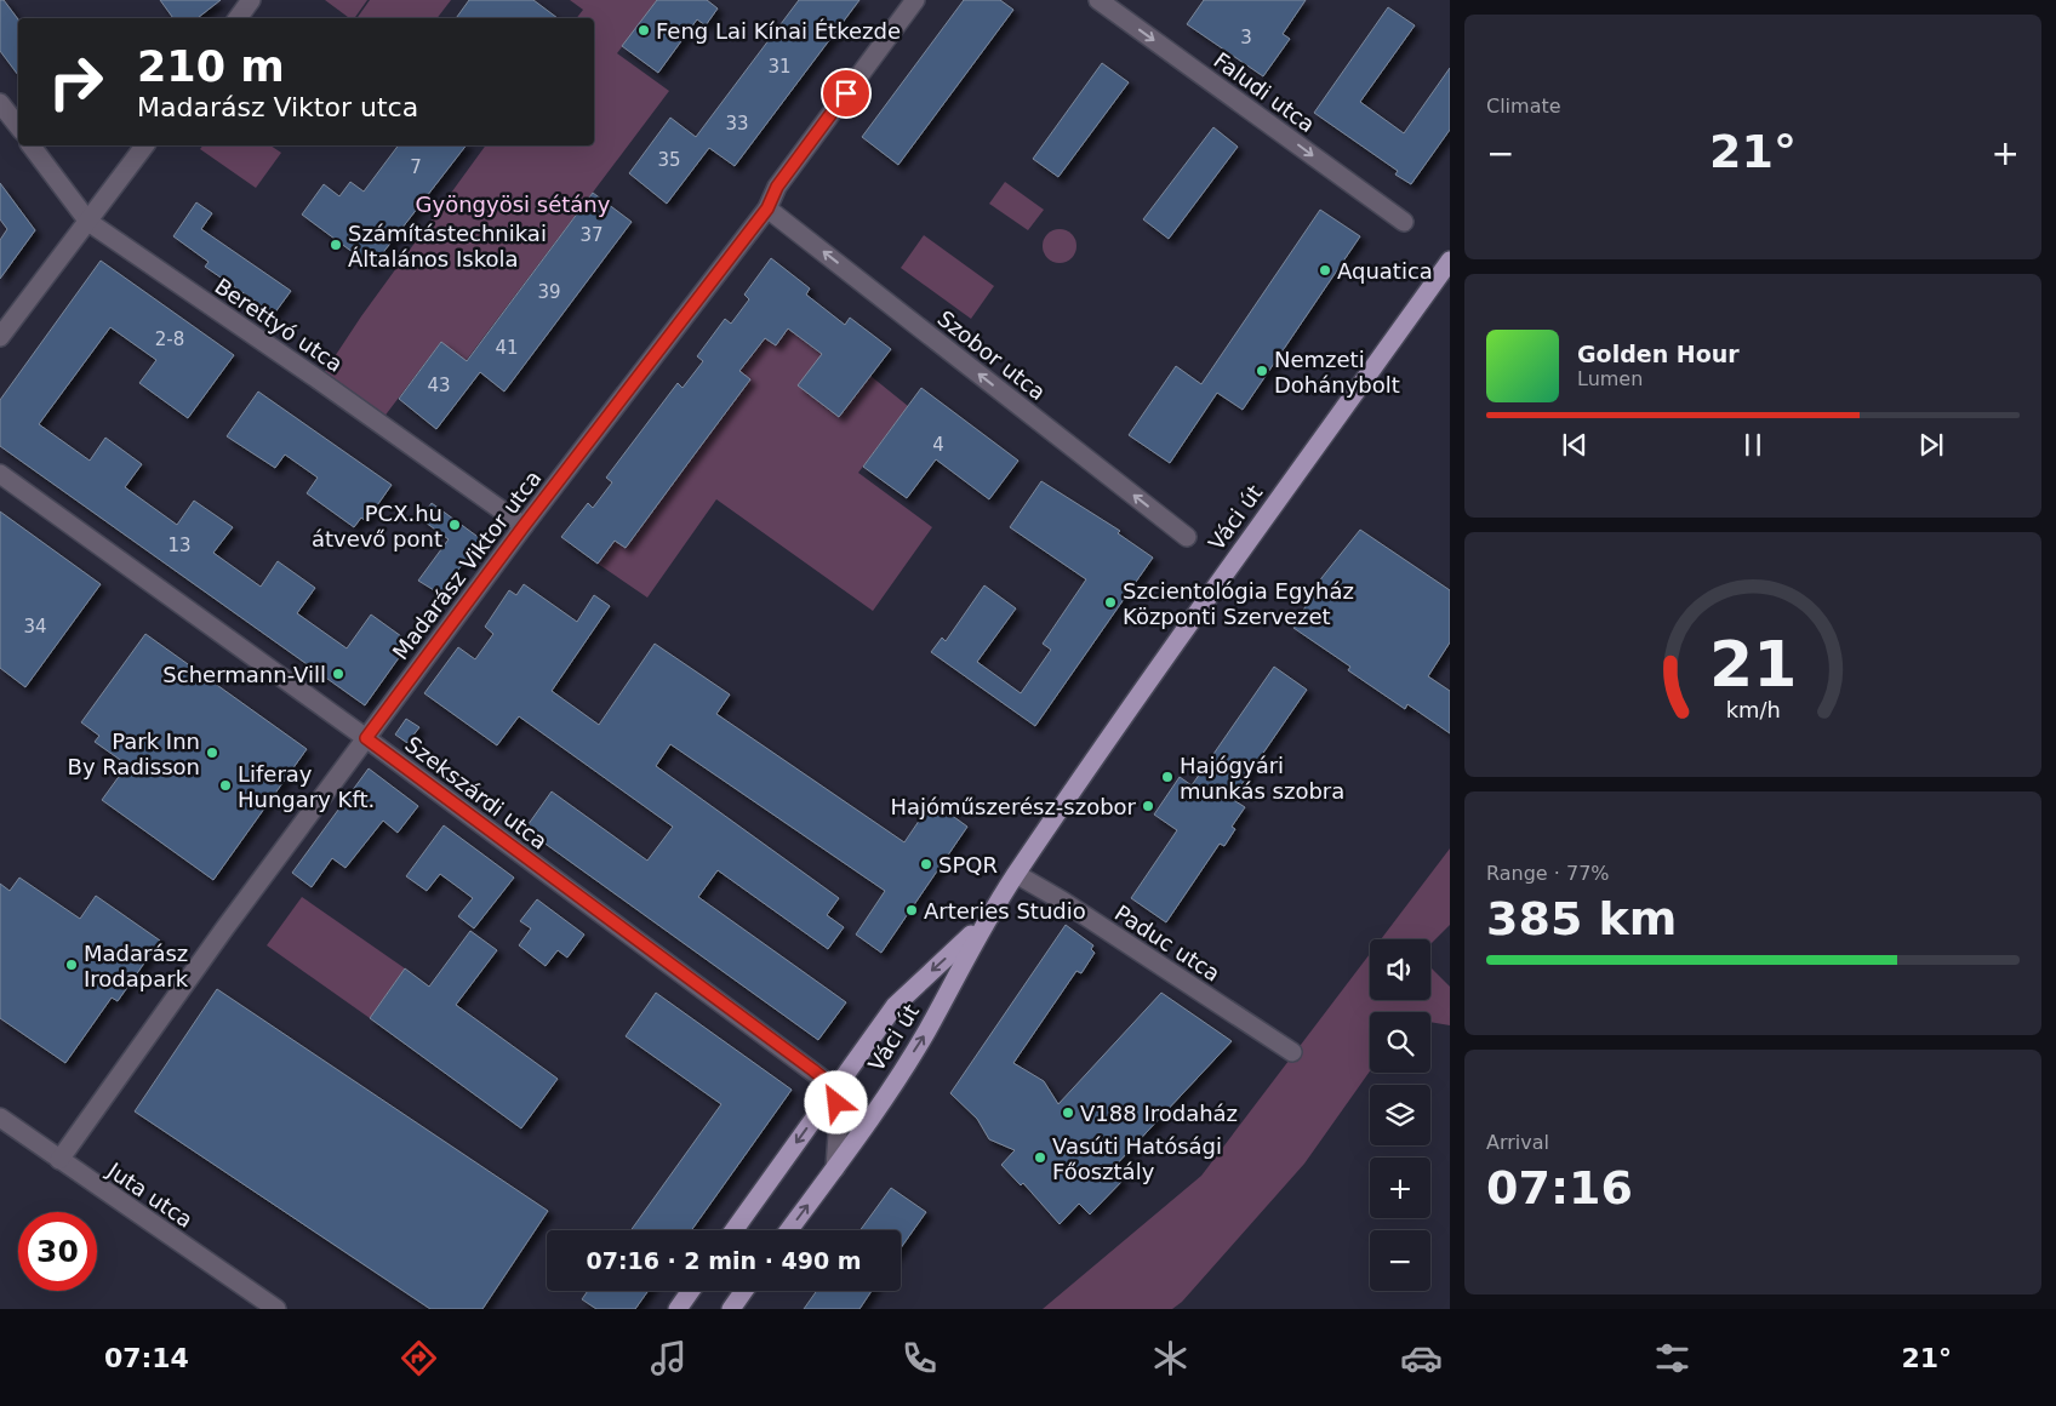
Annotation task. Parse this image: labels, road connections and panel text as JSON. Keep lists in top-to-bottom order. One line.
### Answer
{"streets":{"main road":["Váci út"],"street":["Faludi utca","Berettyó utca","Szobor utca","Madarász Viktor utca","Szekszárdi utca","Paduc utca","Juta utca"]},"crossings":[["Berettyó utca","Madarász Viktor utca"],["Szobor utca","Madarász Viktor utca"],["Váci út","Szekszárdi utca"],["Váci út","Paduc utca"],["Madarász Viktor utca","Szekszárdi utca"],["Madarász Viktor utca","Juta utca"]],"one_way":["Faludi utca","Szobor utca"],"parks":["Gyöngyösi sétány"],"places":["Feng Lai Kínai Étkezde","Számítástechnikai Általános Iskola","Aquatica","Nemzeti Dohánybolt","PCX.hu átvevő pont","Szcientológia Egyház Központi Szervezet","Schermann-Vill","Park Inn By Radisson","Hajógyári munkás szobra","Liferay Hungary Kft.","Hajóműszerész-szobor","SPQR","Arteries Studio","Madarász Irodapark","V188 Irodaház","Vasúti Hatósági Főosztály"],"house_numbers":["3","31","33","35","7","37","39","2-8","41","43","4","13","34"],"page":{"tile":["Climate",["Range · 77%","385 km"],["Arrival","07:16"]],"turn":["210 m","Madarász Viktor utca"],"heat":["−","21°","+"],"song":["Golden Hour","Lumen"],"map_buttons":["+","−"],"limit":"30","trip":"07:16 · 2 min · 490 m","tabs":["07:14","21°"],"gauge":["21","km/h"]}}
